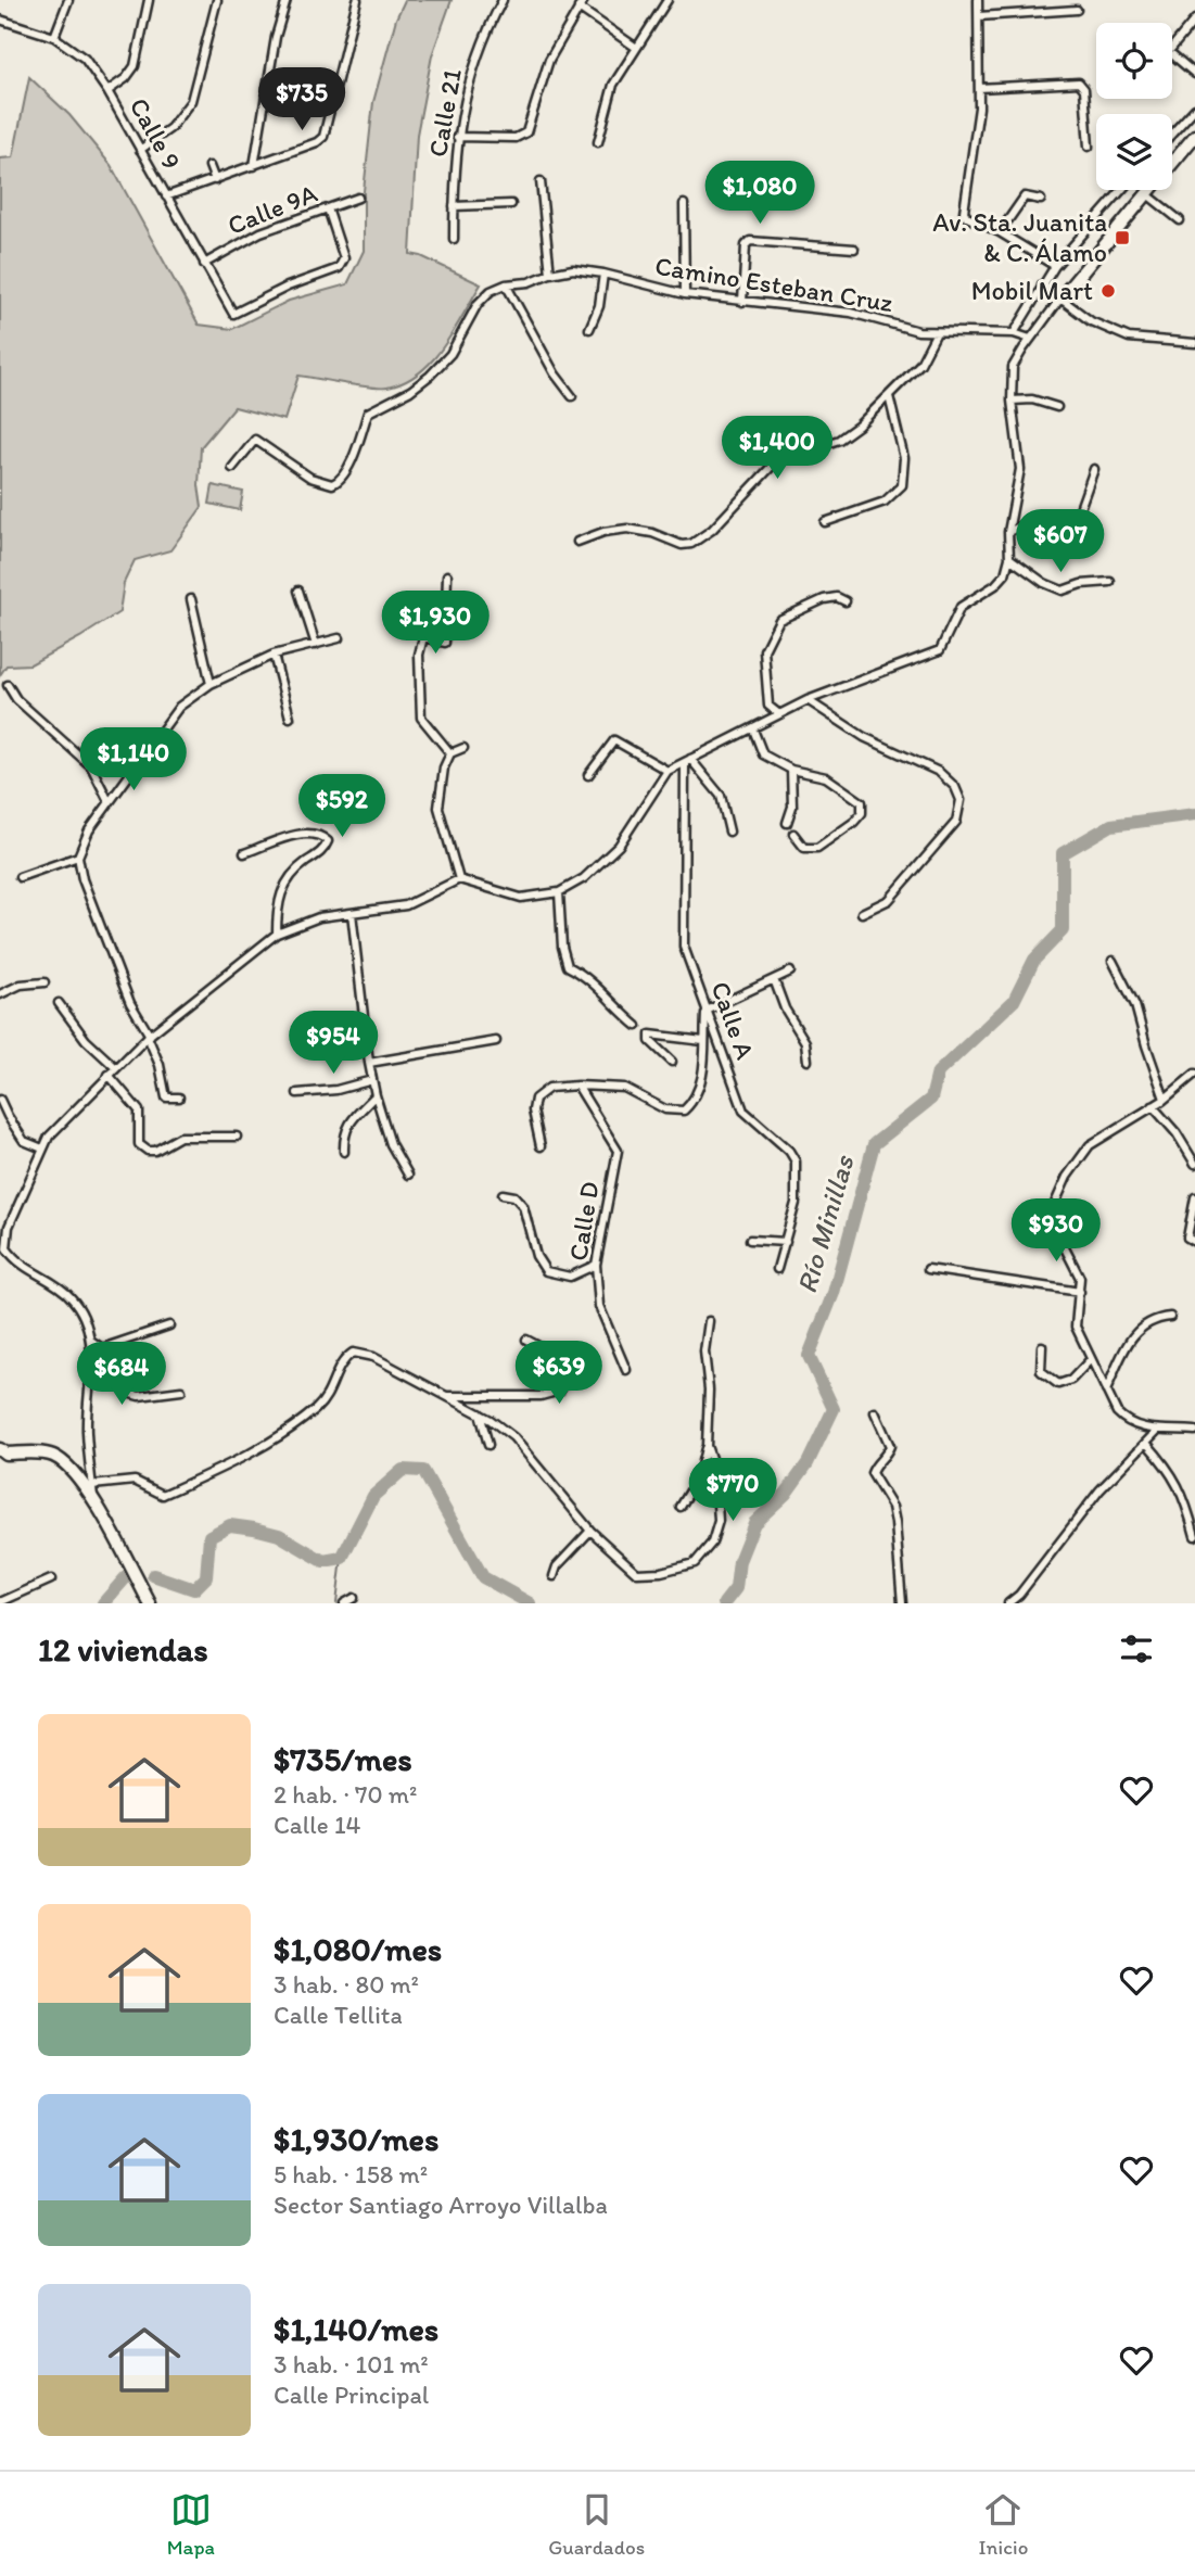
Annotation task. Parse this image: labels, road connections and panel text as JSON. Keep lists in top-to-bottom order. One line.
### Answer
{"streets":{"street":["Calle 21","Calle 9","Calle 9A","Camino Esteban Cruz","Calle A","Calle D"]},"crossings":[["Calle 9","Calle 9A"]],"water":["Río Minillas"],"places":{"transit":["Av. Sta. Juanita & C. Álamo"],"other":["Mobil Mart"]},"page":{"price":["$735","$1,080","$1,400","$607","$1,930","$1,140","$592","$954","$930","$639","$684","$770"],"heading":"12 viviendas","list":[{"name":"$735/mes","note":"2 hab. · 70 m² · Calle 14"},{"name":"$1,080/mes","note":"3 hab. · 80 m² · Calle Tellita"},{"name":"$1,930/mes","note":"5 hab. · 158 m² · Sector Santiago Arroyo Villalba"},{"name":"$1,140/mes","note":"3 hab. · 101 m² · Calle Principal"}],"tabs":["Mapa","Guardados","Inicio"]}}
